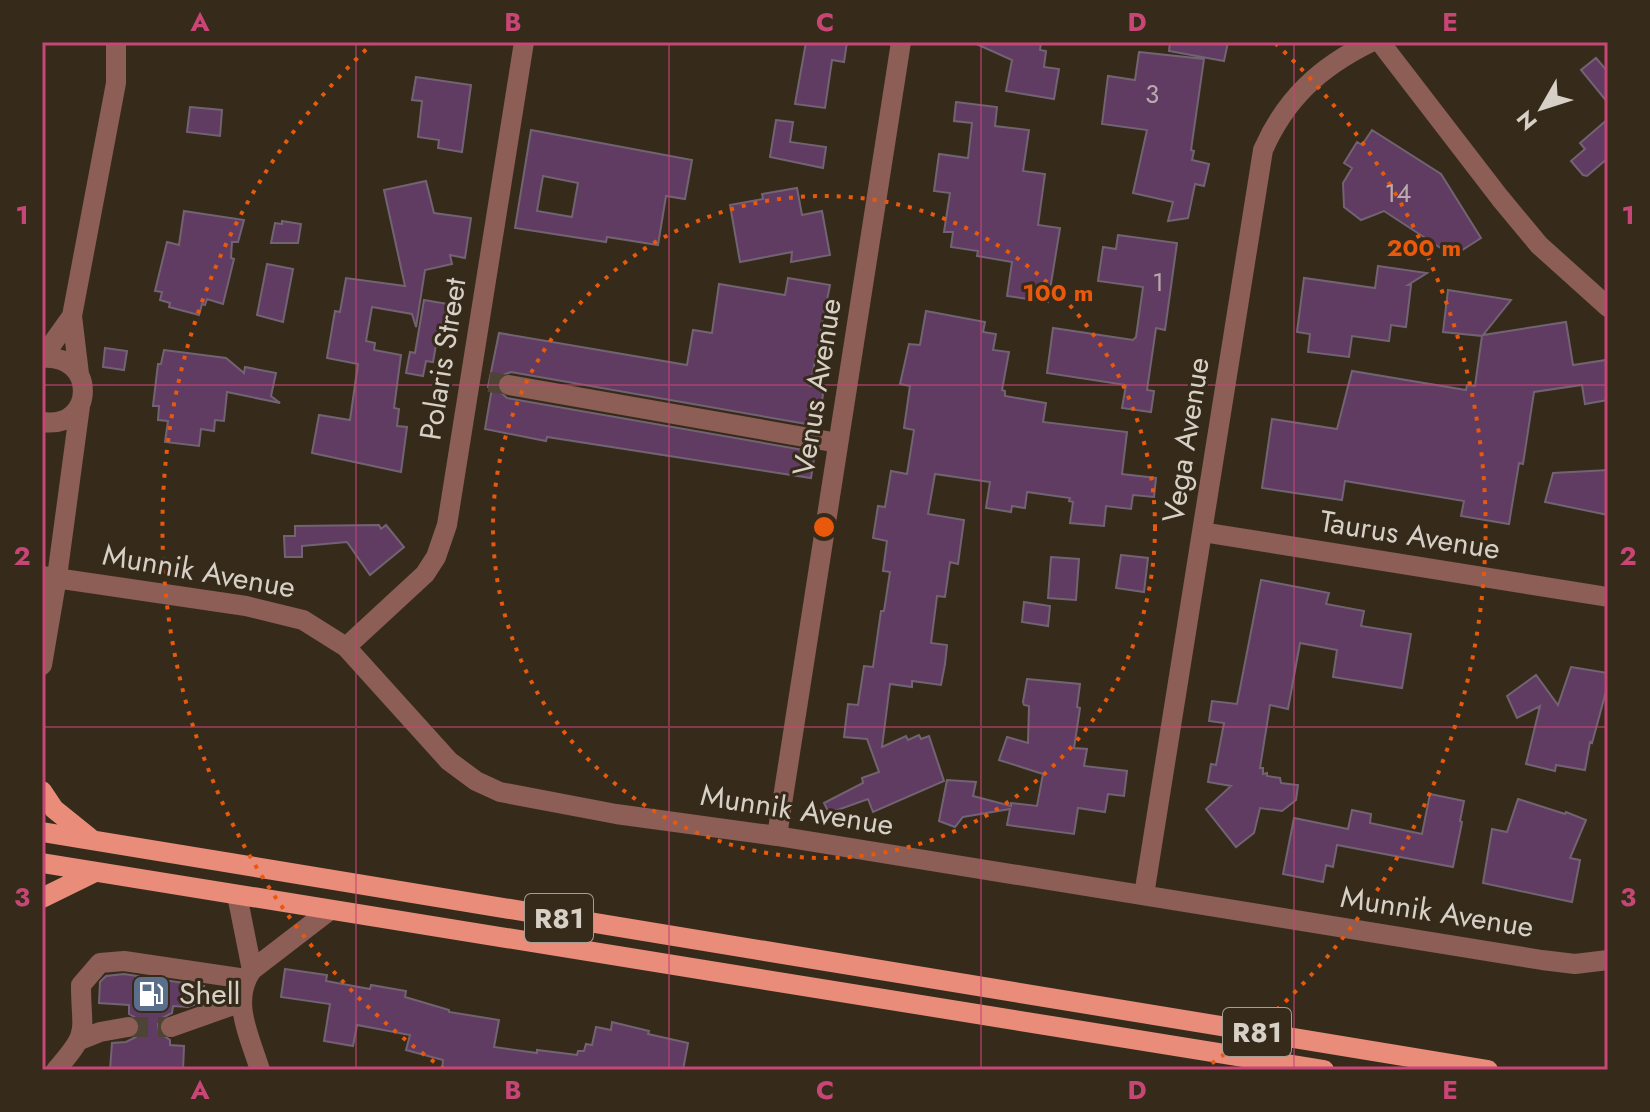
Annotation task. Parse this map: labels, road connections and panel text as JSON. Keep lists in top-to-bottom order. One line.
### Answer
{"streets":{"main road":["R81"],"street":["Polaris Street","Venus Avenue","Vega Avenue","Taurus Avenue","Munnik Avenue"]},"crossings":[["Polaris Street","Munnik Avenue"],["Venus Avenue","Munnik Avenue"],["Vega Avenue","Taurus Avenue"],["Vega Avenue","Munnik Avenue"]],"places":{"fuel station":["Shell"]},"house_numbers":["3","14","1"],"north":"bottom left","grid":{"columns":["A","B","C","D","E"],"rows":["1","2","3"]},"rings":["200 m","100 m"]}
